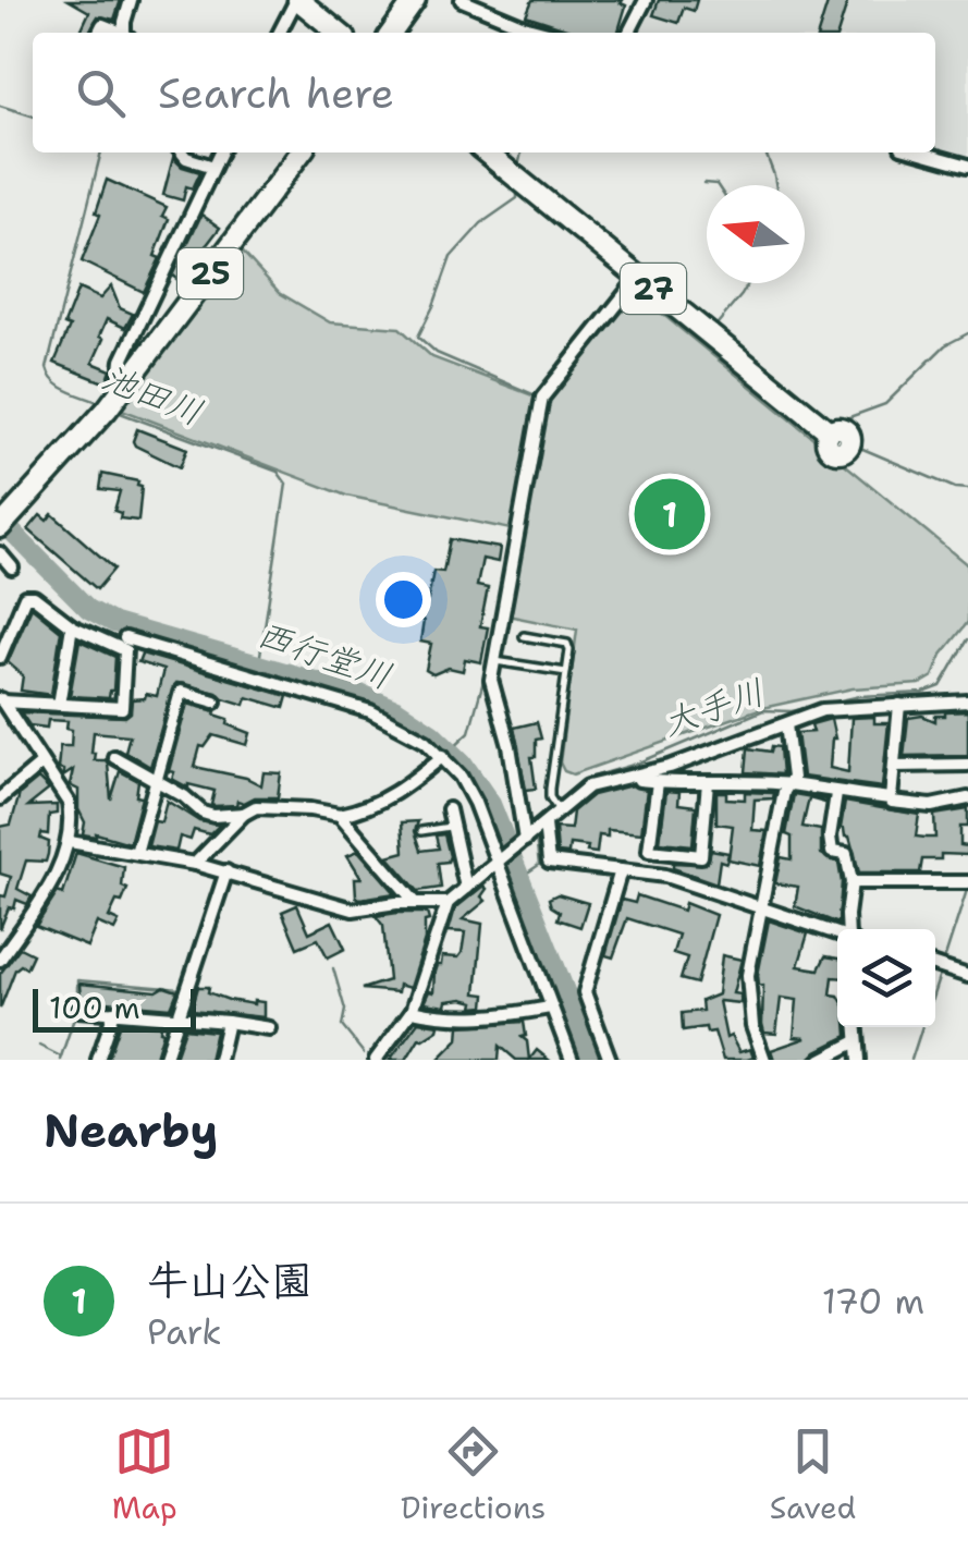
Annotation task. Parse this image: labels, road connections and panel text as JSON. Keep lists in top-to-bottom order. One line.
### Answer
{"streets":{"main road":["25","27"]},"water":["池田川","西行堂川","大手川"],"scale_bar":"100 m","north":"left","page":{"search":"Search here","pins":"1","scale":"100 m","heading":"Nearby","list":[{"mark":"1","name":"牛山公園","note":"Park","value":"170 m"}],"nav":["Map","Directions","Saved"]}}
